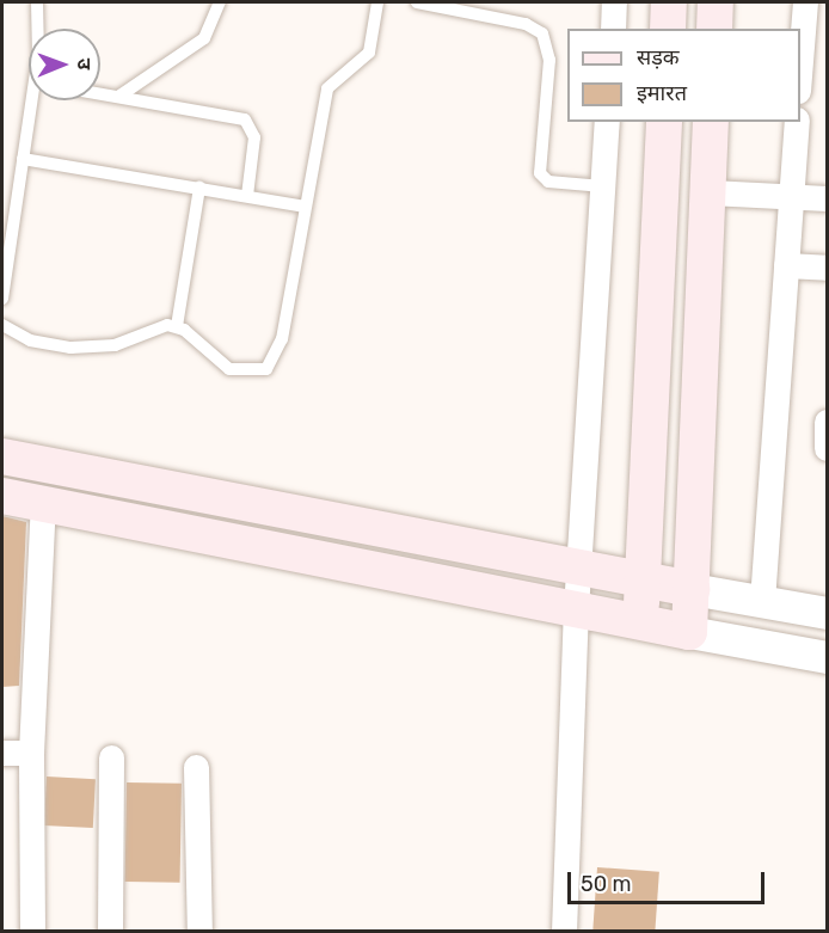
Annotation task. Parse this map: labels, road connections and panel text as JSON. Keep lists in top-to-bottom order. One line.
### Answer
{"legend":["सड़क","इमारत"],"scale_bar":"50 m","north":"right"}
